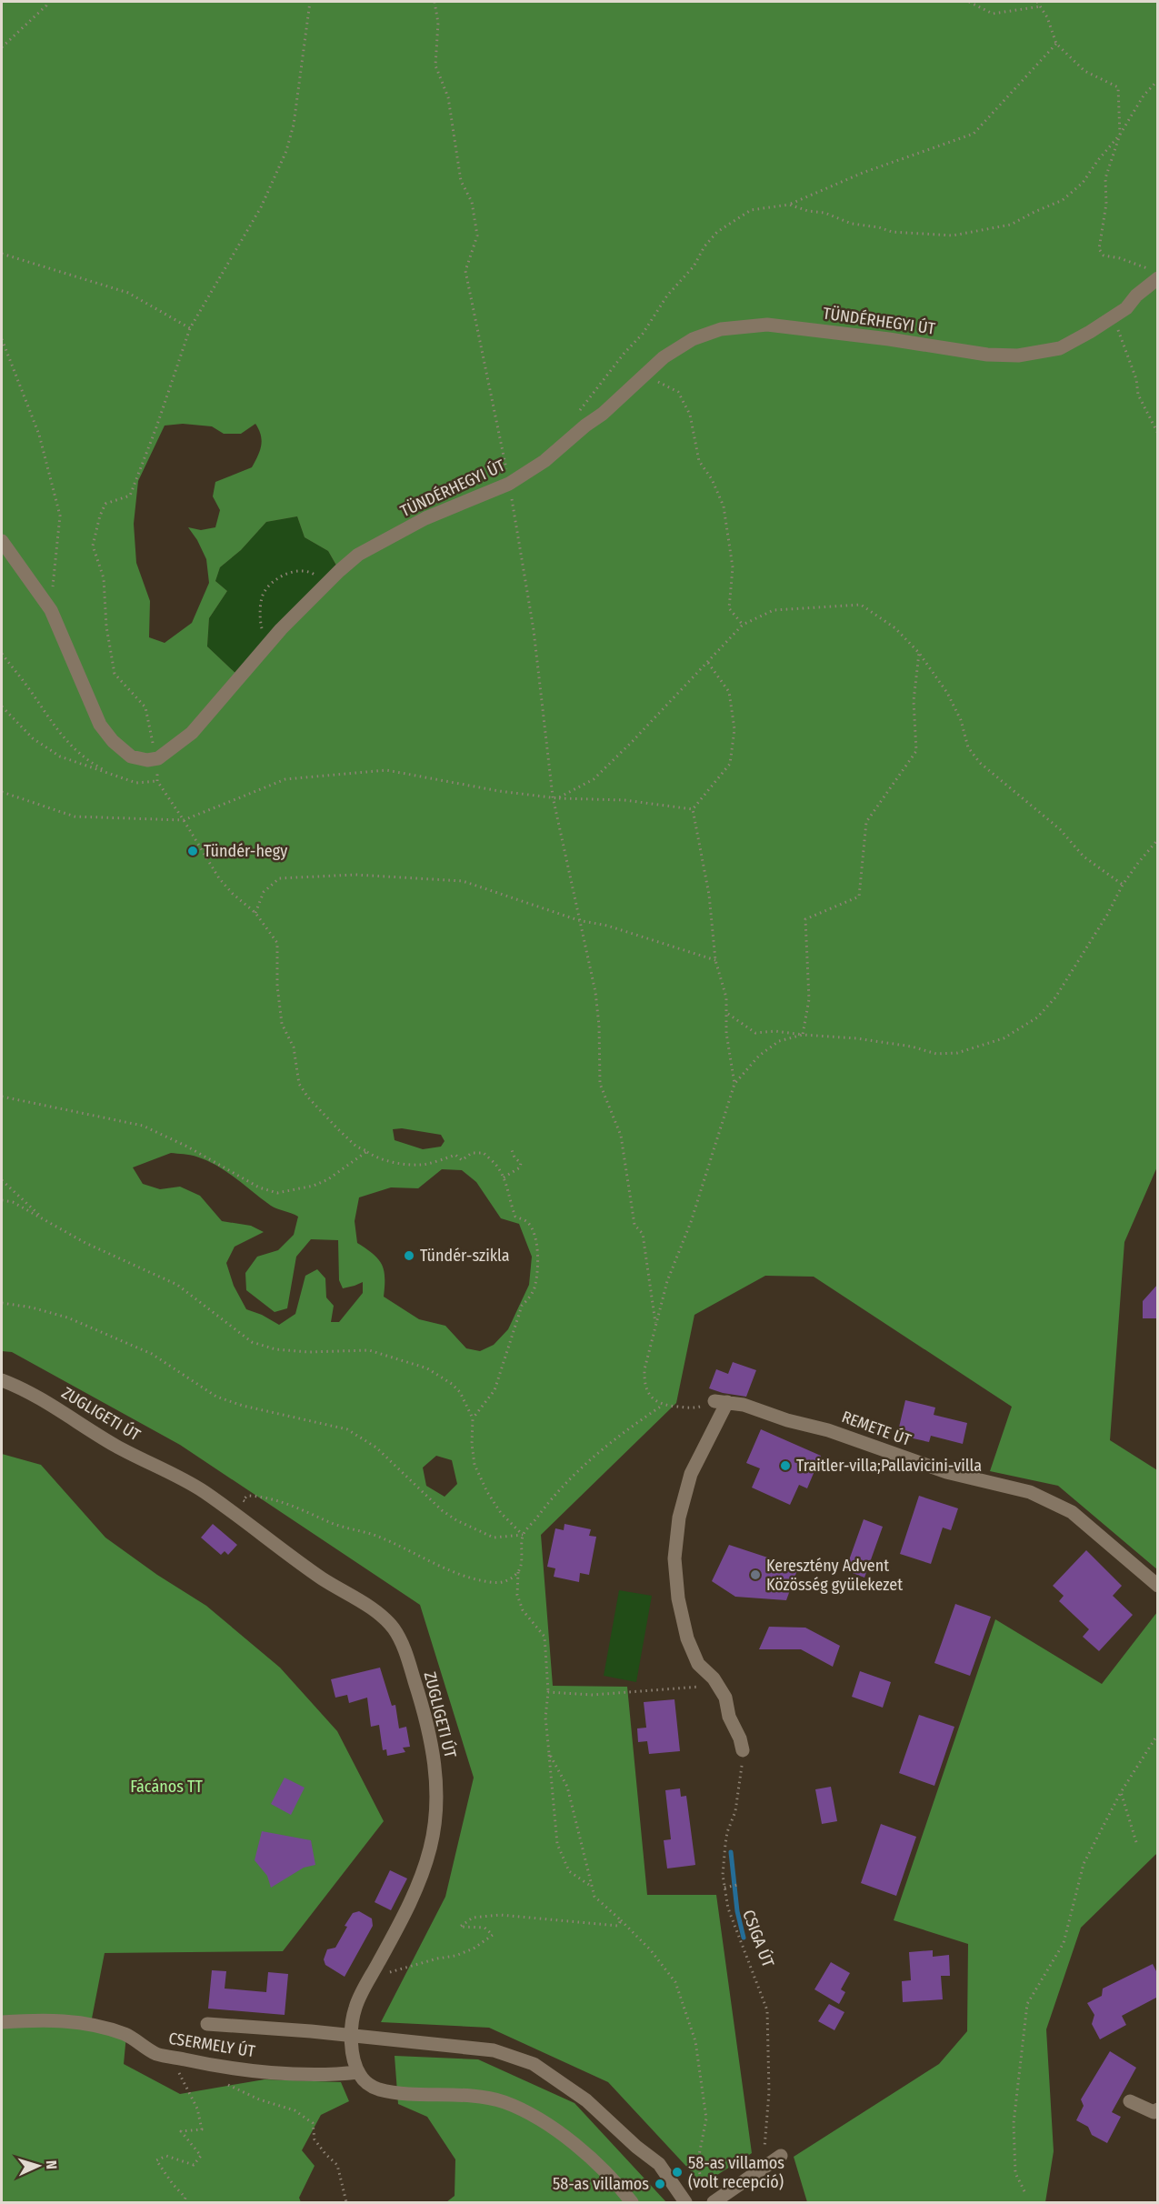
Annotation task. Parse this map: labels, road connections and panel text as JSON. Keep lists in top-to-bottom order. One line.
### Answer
{"streets":{"street":["TÜNDÉRHEGYI ÚT","ZUGLIGETI ÚT","REMETE ÚT","CSERMELY ÚT"],"path":["CSIGA ÚT"]},"crossings":[["ZUGLIGETI ÚT","CSERMELY ÚT"]],"parks":["Fácános TT"],"places":["Tündér-hegy","Tündér-szikla","Traitler-villa;Pallavicini-villa","Keresztény Advent Közösség gyülekezet","58-as villamos (volt recepció)","58-as villamos"],"north":"right"}
